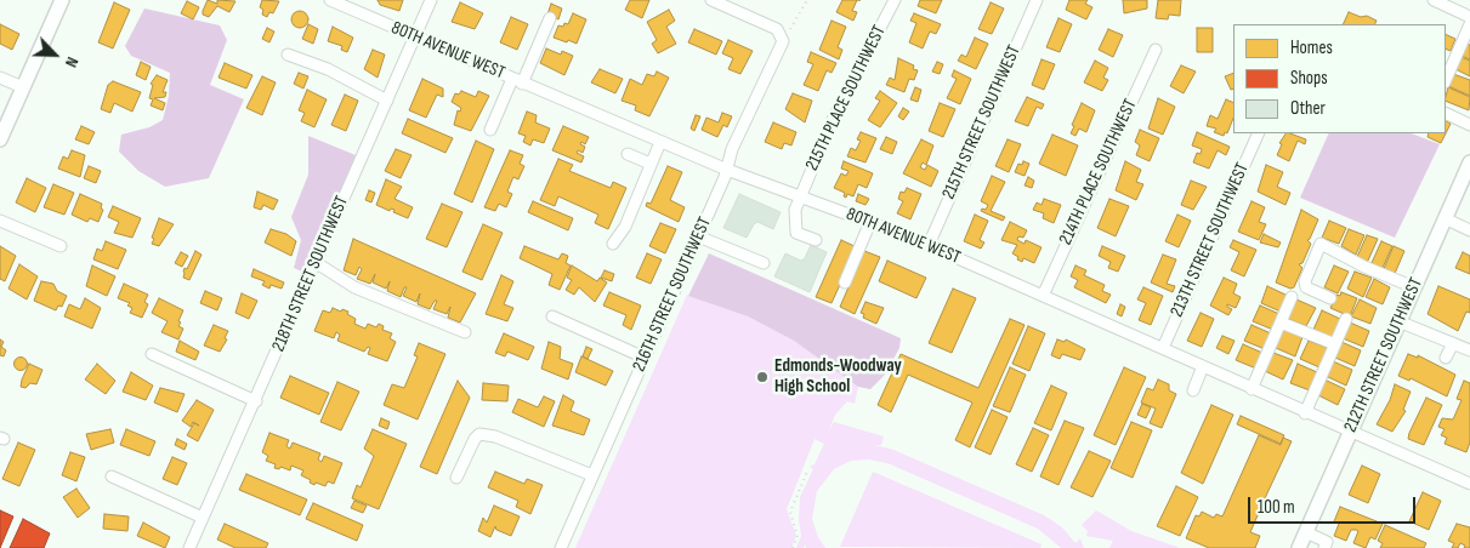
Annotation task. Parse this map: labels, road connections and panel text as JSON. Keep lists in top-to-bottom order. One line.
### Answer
{"streets":{"main road":["212TH STREET SOUTHWEST"],"street":["80TH AVENUE WEST","215TH PLACE SOUTHWEST","215TH STREET SOUTHWEST","214TH PLACE SOUTHWEST","213TH STREET SOUTHWEST","218TH STREET SOUTHWEST","216TH STREET SOUTHWEST"]},"crossings":[["80TH AVENUE WEST","215TH PLACE SOUTHWEST"],["80TH AVENUE WEST","215TH STREET SOUTHWEST"],["80TH AVENUE WEST","214TH PLACE SOUTHWEST"],["80TH AVENUE WEST","213TH STREET SOUTHWEST"],["80TH AVENUE WEST","218TH STREET SOUTHWEST"],["80TH AVENUE WEST","216TH STREET SOUTHWEST"],["80TH AVENUE WEST","212TH STREET SOUTHWEST"]],"places":["Edmonds-Woodway High School"],"legend":["Homes","Shops","Other"],"scale_bar":"100 m","north":"bottom right"}
